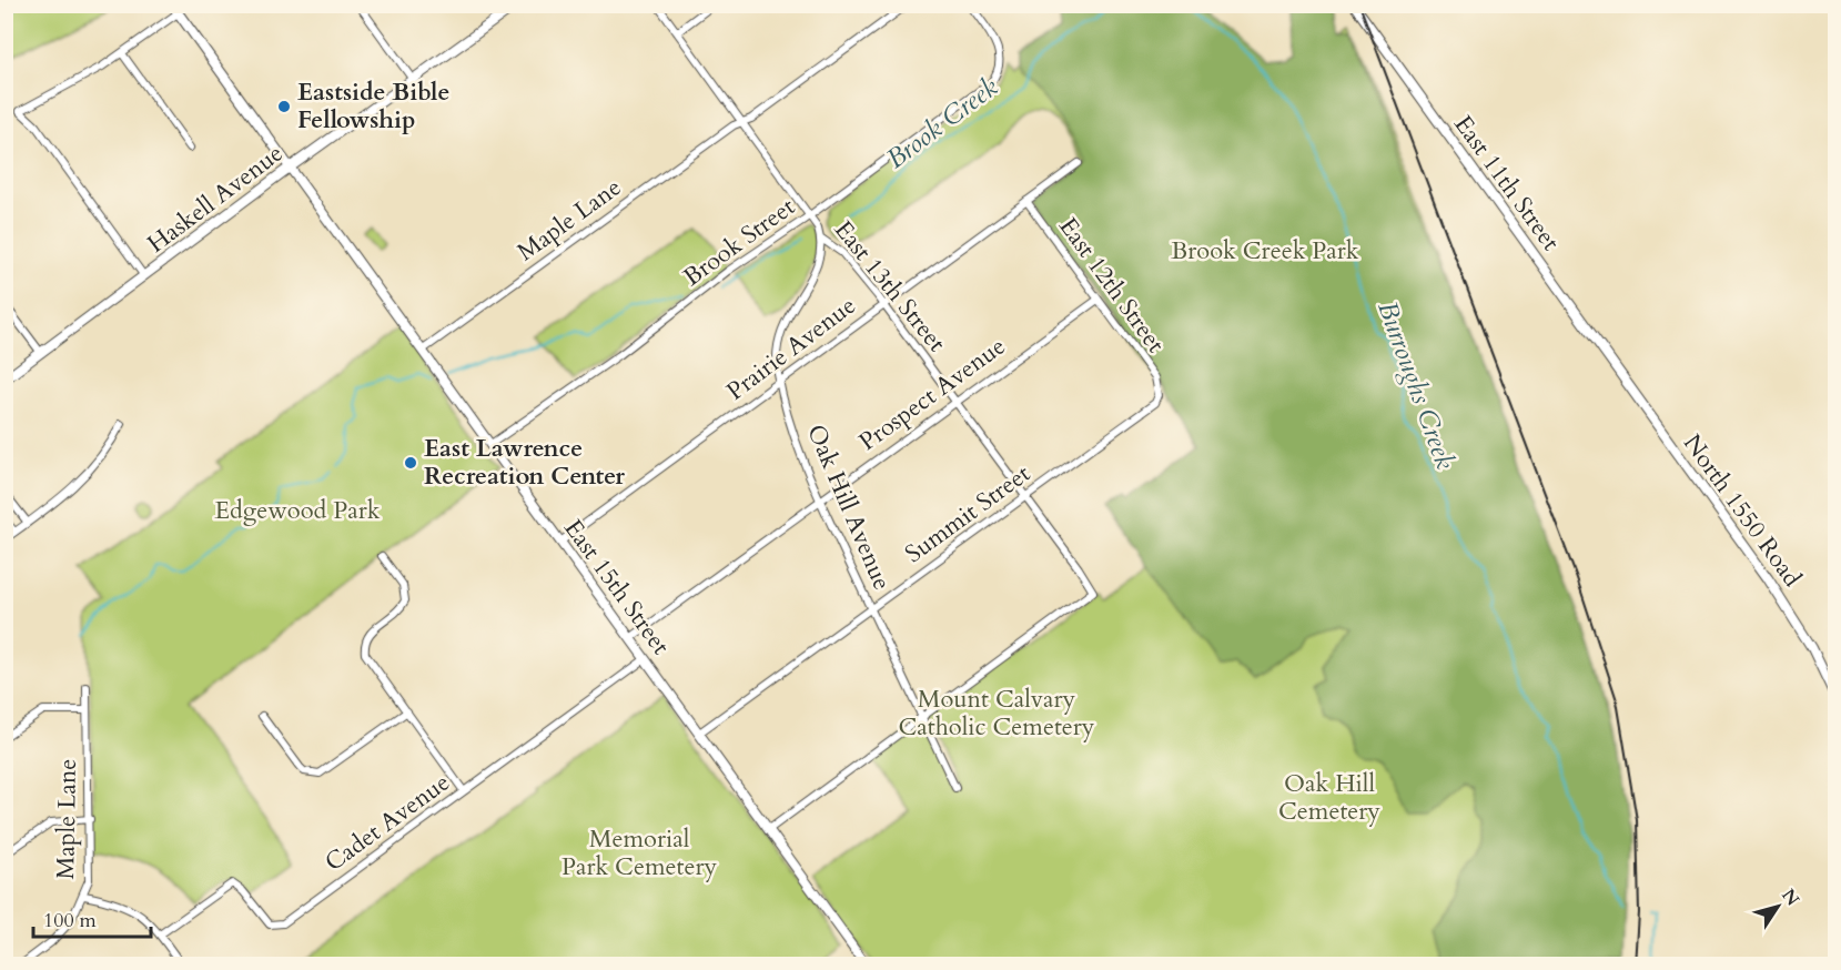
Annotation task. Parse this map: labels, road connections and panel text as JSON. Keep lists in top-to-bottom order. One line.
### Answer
{"streets":{"main road":["East 11th Street","Haskell Avenue","North 1550 Road","East 15th Street"],"street":["Maple Lane","Brook Street","East 12th Street","East 13th Street","Prairie Avenue","Prospect Avenue","Oak Hill Avenue","Summit Street","Cadet Avenue"]},"crossings":[["East 11th Street","North 1550 Road"],["Haskell Avenue","East 15th Street"],["Maple Lane","East 13th Street"],["Maple Lane","East 15th Street"],["Brook Street","East 13th Street"],["Brook Street","East 15th Street"],["East 12th Street","Prairie Avenue"],["East 12th Street","Prospect Avenue"],["East 12th Street","Summit Street"],["East 13th Street","Prairie Avenue"],["East 13th Street","Prospect Avenue"],["East 13th Street","Oak Hill Avenue"],["East 13th Street","Summit Street"],["Prairie Avenue","Oak Hill Avenue"],["Prairie Avenue","East 15th Street"],["Prospect Avenue","Oak Hill Avenue"],["Prospect Avenue","East 15th Street"],["Oak Hill Avenue","Summit Street"],["Summit Street","East 15th Street"],["East 15th Street","Cadet Avenue"]],"water":["Brook Creek","Burroughs Creek"],"parks":["Brook Creek Park","Edgewood Park","Mount Calvary Catholic Cemetery","Oak Hill Cemetery","Memorial Park Cemetery"],"places":["Eastside Bible Fellowship","East Lawrence Recreation Center"],"scale_bar":"100 m","north":"top right"}
